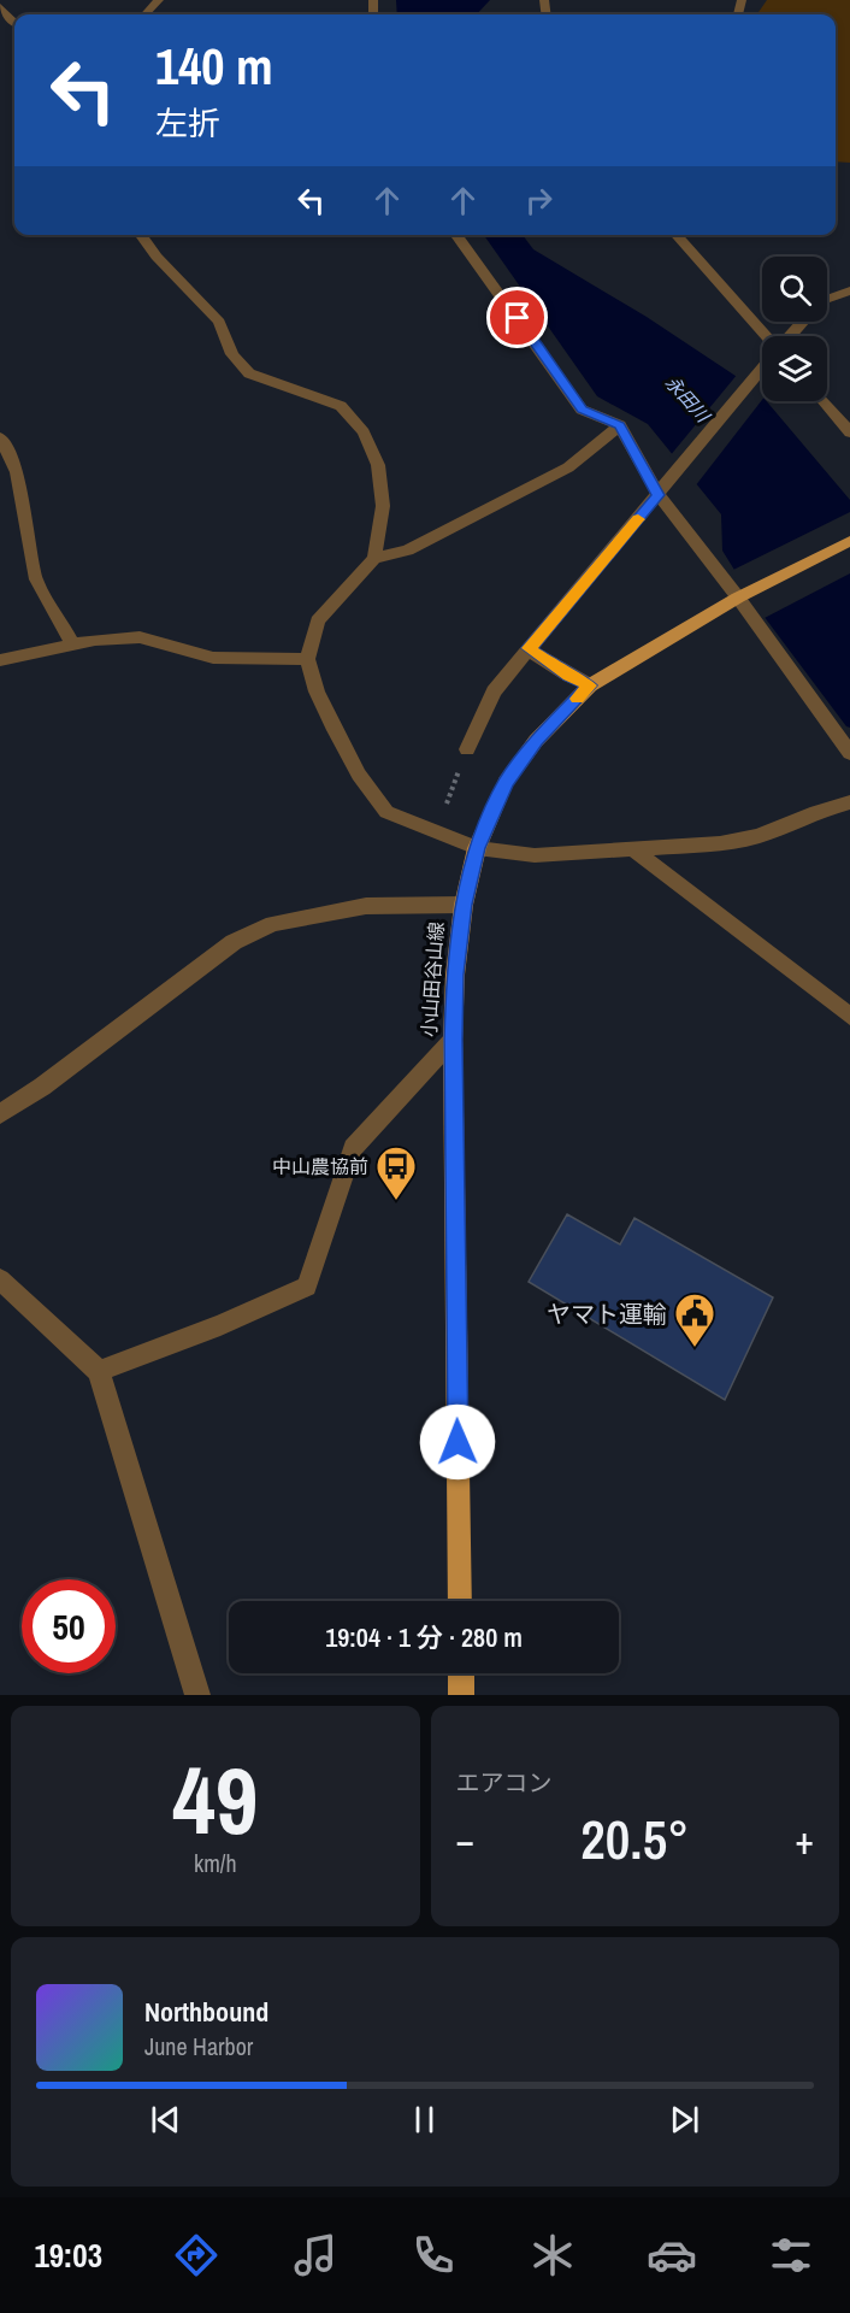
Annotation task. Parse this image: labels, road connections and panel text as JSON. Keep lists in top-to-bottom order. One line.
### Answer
{"streets":{"main road":["小山田谷山線"]},"water":["永田川"],"places":{"bus stop":["中山農協前"],"public building":["ヤマト運輸"]},"page":{"turn":["140 m","左折"],"limit":"50","trip":"19:04 · 1 分 · 280 m","tile":[["49","km/h"],"エアコン"],"heat":["−","20.5°","+"],"song":["Northbound","June Harbor"],"tabs":"19:03"}}
